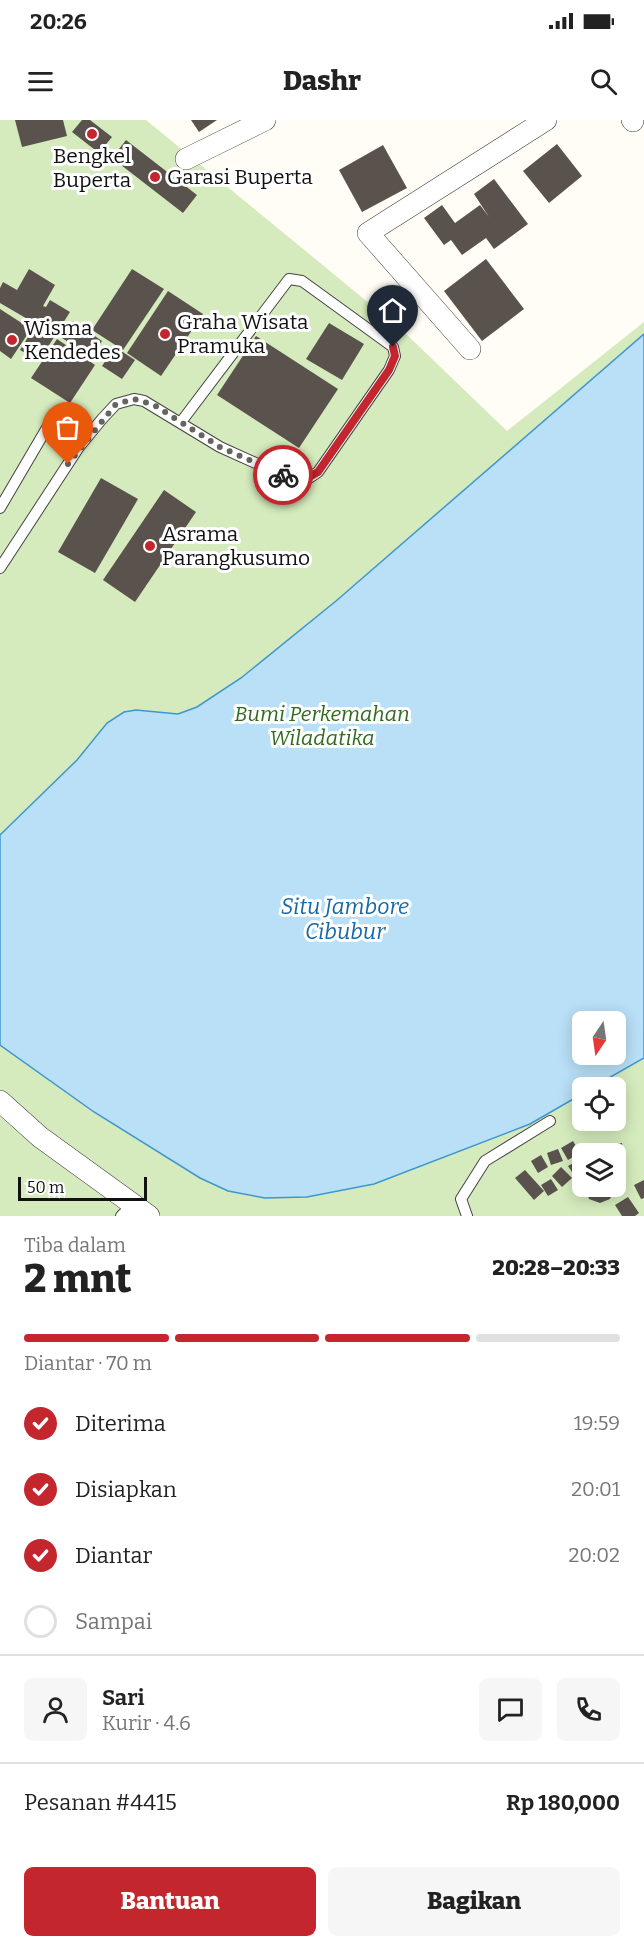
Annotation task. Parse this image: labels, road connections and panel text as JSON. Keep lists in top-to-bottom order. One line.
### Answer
{"water":["Situ Jambore Cibubur"],"parks":["Bumi Perkemahan Wiladatika"],"places":["Bengkel Buperta","Garasi Buperta","Graha Wisata Pramuka","Wisma Kendedes","Asrama Parangkusumo"],"scale_bar":"50 m","north":"bottom","page":{"status":"20:26","header":"Dashr","scale":"50 m","heading":["2 mnt","Tiba dalam","20:28–20:33"],"panel":["Sari","Kurir · 4.6","Pesanan #4415","Rp 180,000"],"bar":"Diantar · 70 m","list":[["Diterima","19:59"],["Disiapkan","20:01"],["Diantar","20:02"],"Sampai"],"buttons":["Bantuan","Bagikan"]}}
